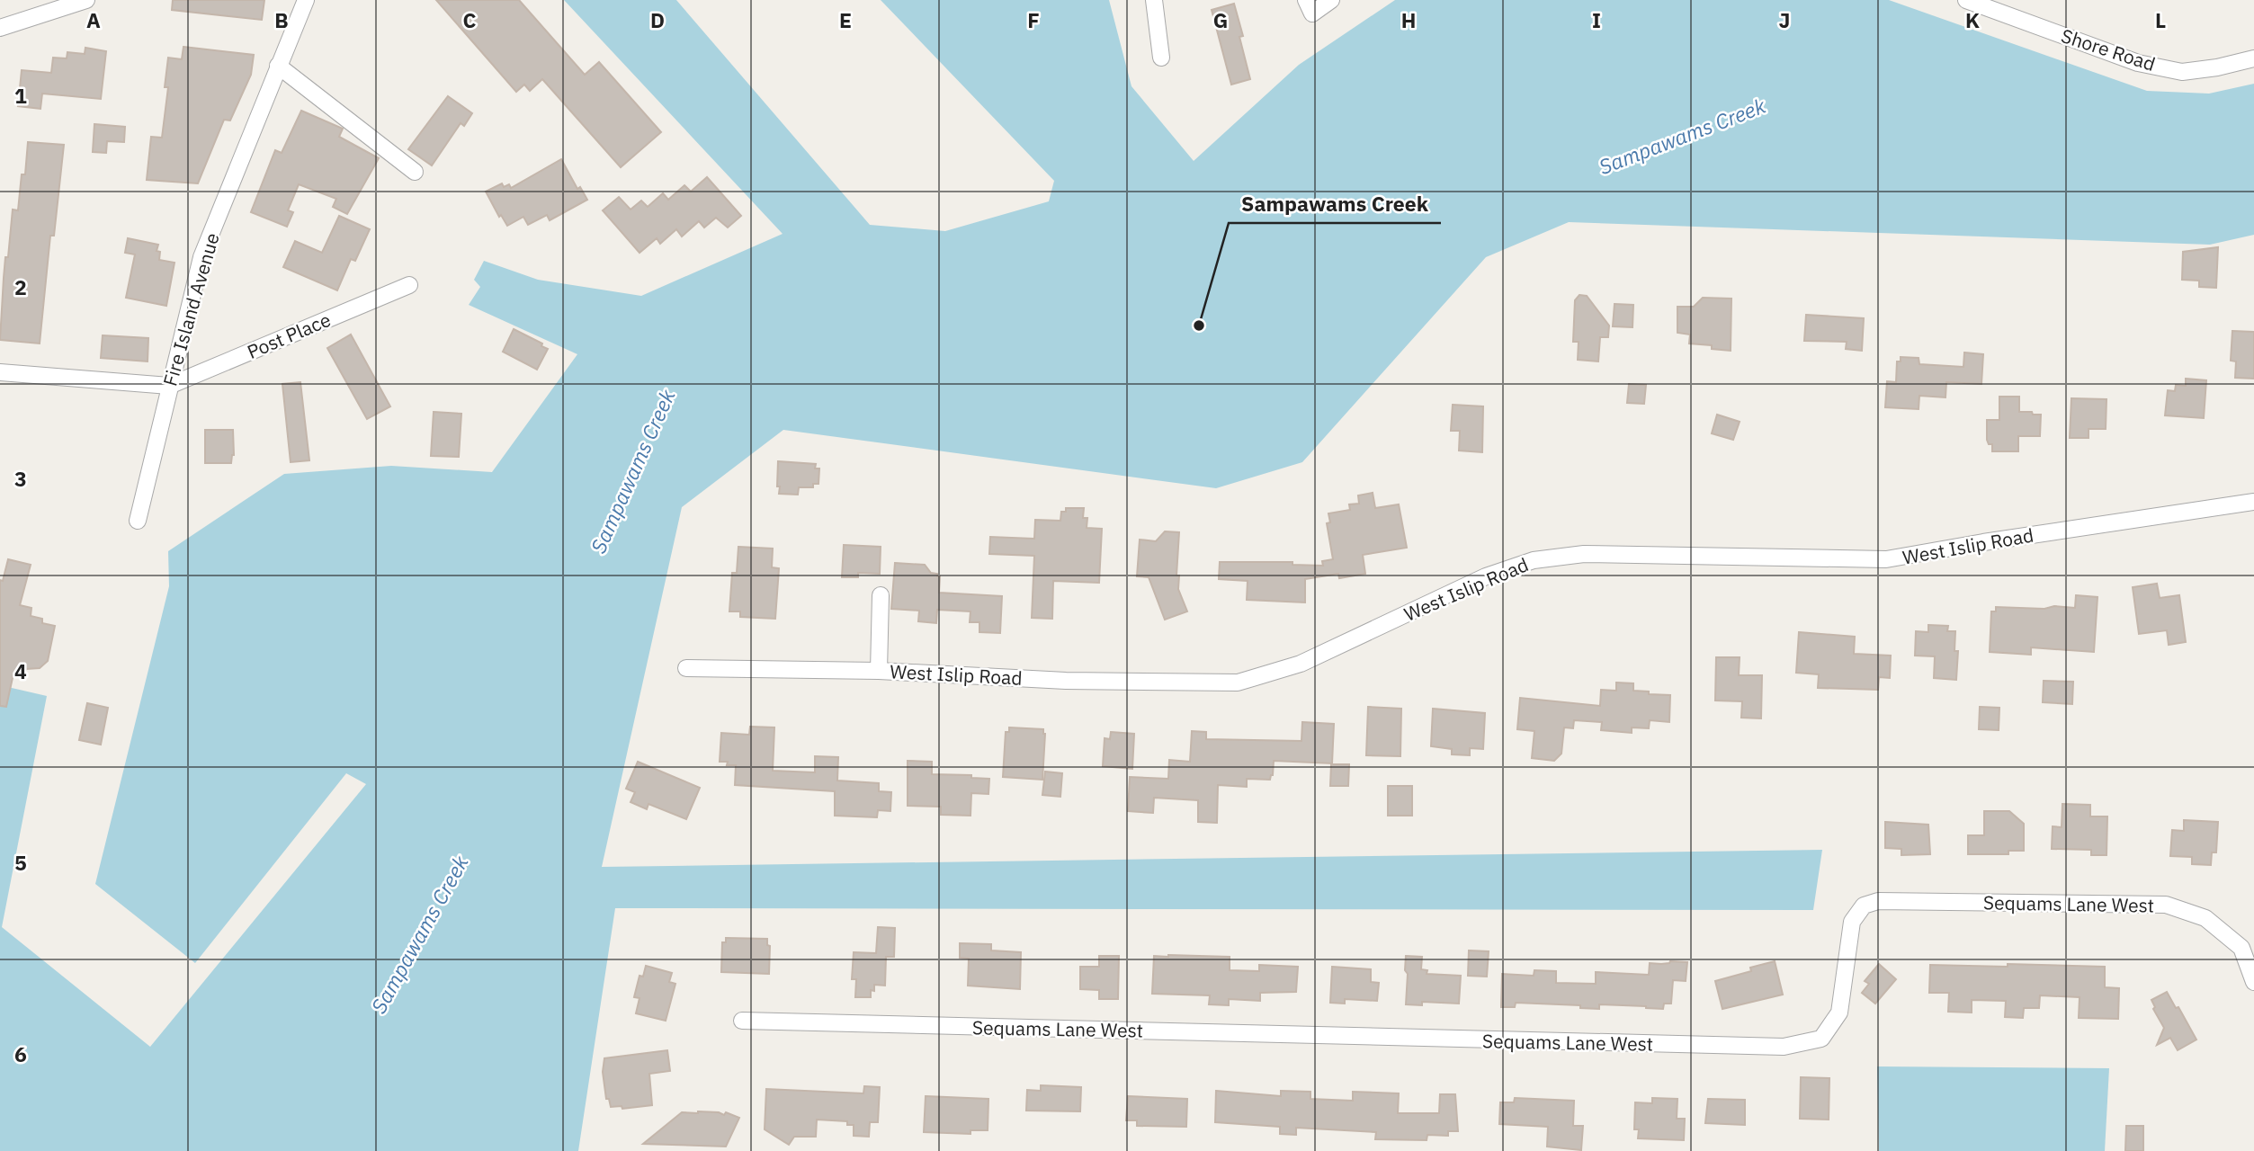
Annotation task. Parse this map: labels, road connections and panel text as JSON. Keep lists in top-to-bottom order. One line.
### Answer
{"streets":{"street":["Shore Road","Fire Island Avenue","Post Place","West Islip Road","Sequams Lane West"]},"crossings":[["Fire Island Avenue","Post Place"]],"water":["Sampawams Creek"],"places":["Sampawams Creek"],"grid":{"columns":["A","B","C","D","E","F","G","H","I","J","K","L"],"rows":["1","2","3","4","5","6"]}}
